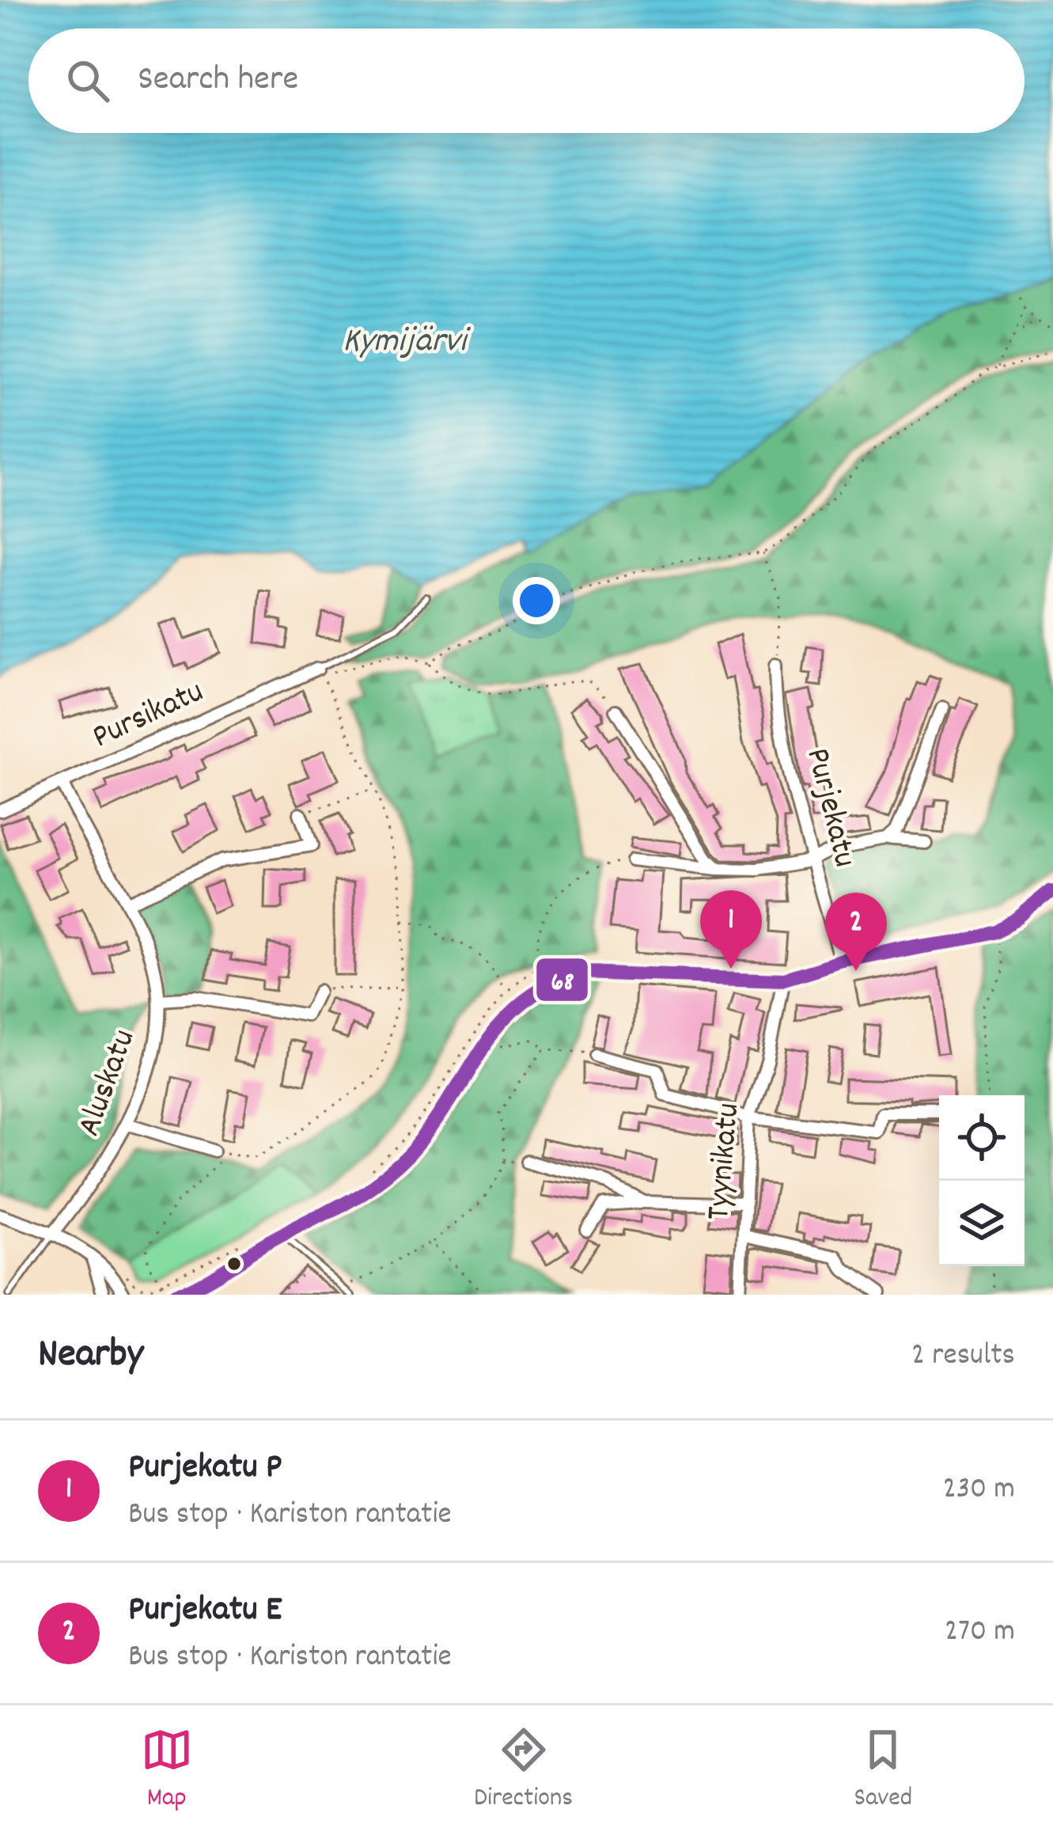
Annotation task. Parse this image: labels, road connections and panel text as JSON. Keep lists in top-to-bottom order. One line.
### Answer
{"streets":{"street":["Pursikatu","Purjekatu","Aluskatu","Tyynikatu"]},"crossings":[["Pursikatu","Aluskatu"]],"water":["Kymijärvi"],"lines":["transit line 68"],"page":{"search":"Search here","pins":["1","2"],"heading":["Nearby","2 results"],"list":[{"mark":"1","name":"Purjekatu P","note":"Bus stop · Kariston rantatie","value":"230 m"},{"mark":"2","name":"Purjekatu E","note":"Bus stop · Kariston rantatie","value":"270 m"}],"nav":["Map","Directions","Saved"]}}
